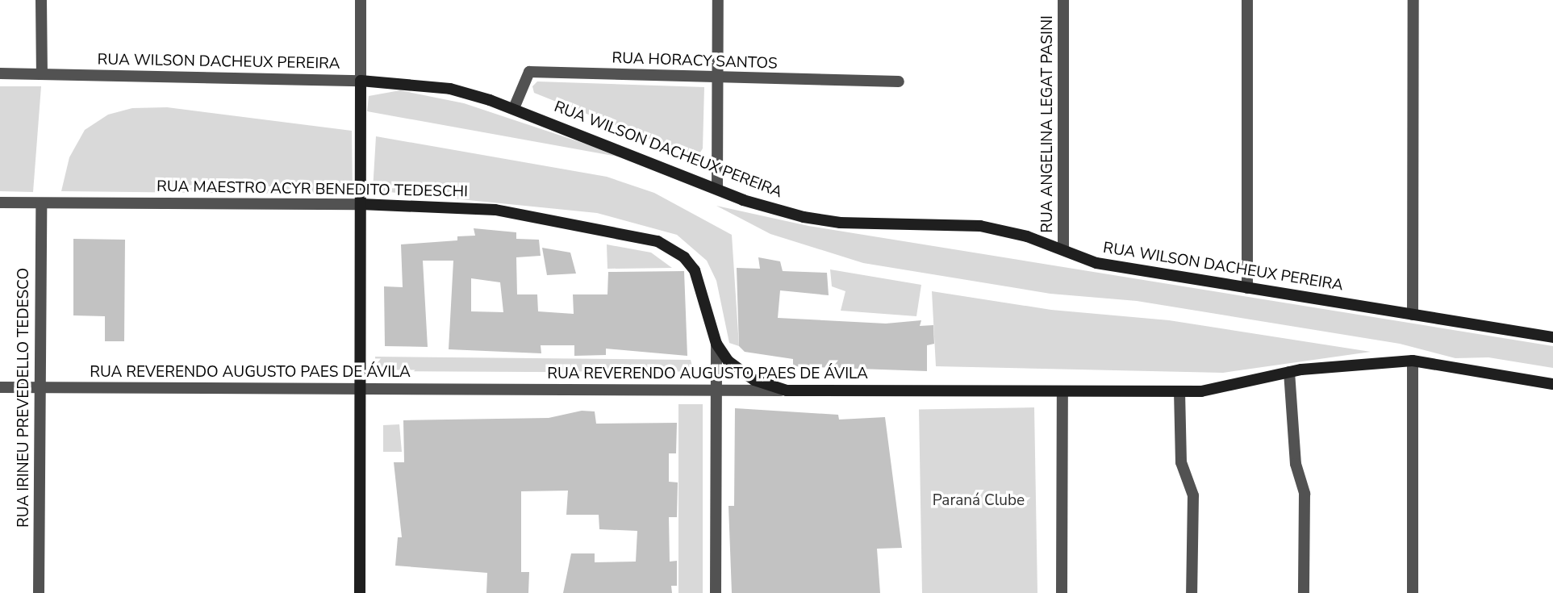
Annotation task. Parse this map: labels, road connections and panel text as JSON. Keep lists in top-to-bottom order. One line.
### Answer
{"streets":{"main road":["RUA WILSON DACHEUX PEREIRA","RUA MAESTRO ACYR BENEDITO TEDESCHI","RUA REVERENDO AUGUSTO PAES DE ÁVILA"],"street":["RUA HORACY SANTOS","RUA ANGELINA LEGAT PASINI","RUA IRINEU PREVEDELLO TEDESCO"]},"crossings":[["RUA HORACY SANTOS","RUA WILSON DACHEUX PEREIRA"],["RUA WILSON DACHEUX PEREIRA","RUA ANGELINA LEGAT PASINI"],["RUA MAESTRO ACYR BENEDITO TEDESCHI","RUA IRINEU PREVEDELLO TEDESCO"],["RUA REVERENDO AUGUSTO PAES DE ÁVILA","RUA IRINEU PREVEDELLO TEDESCO"]],"parks":["Paraná Clube"]}
